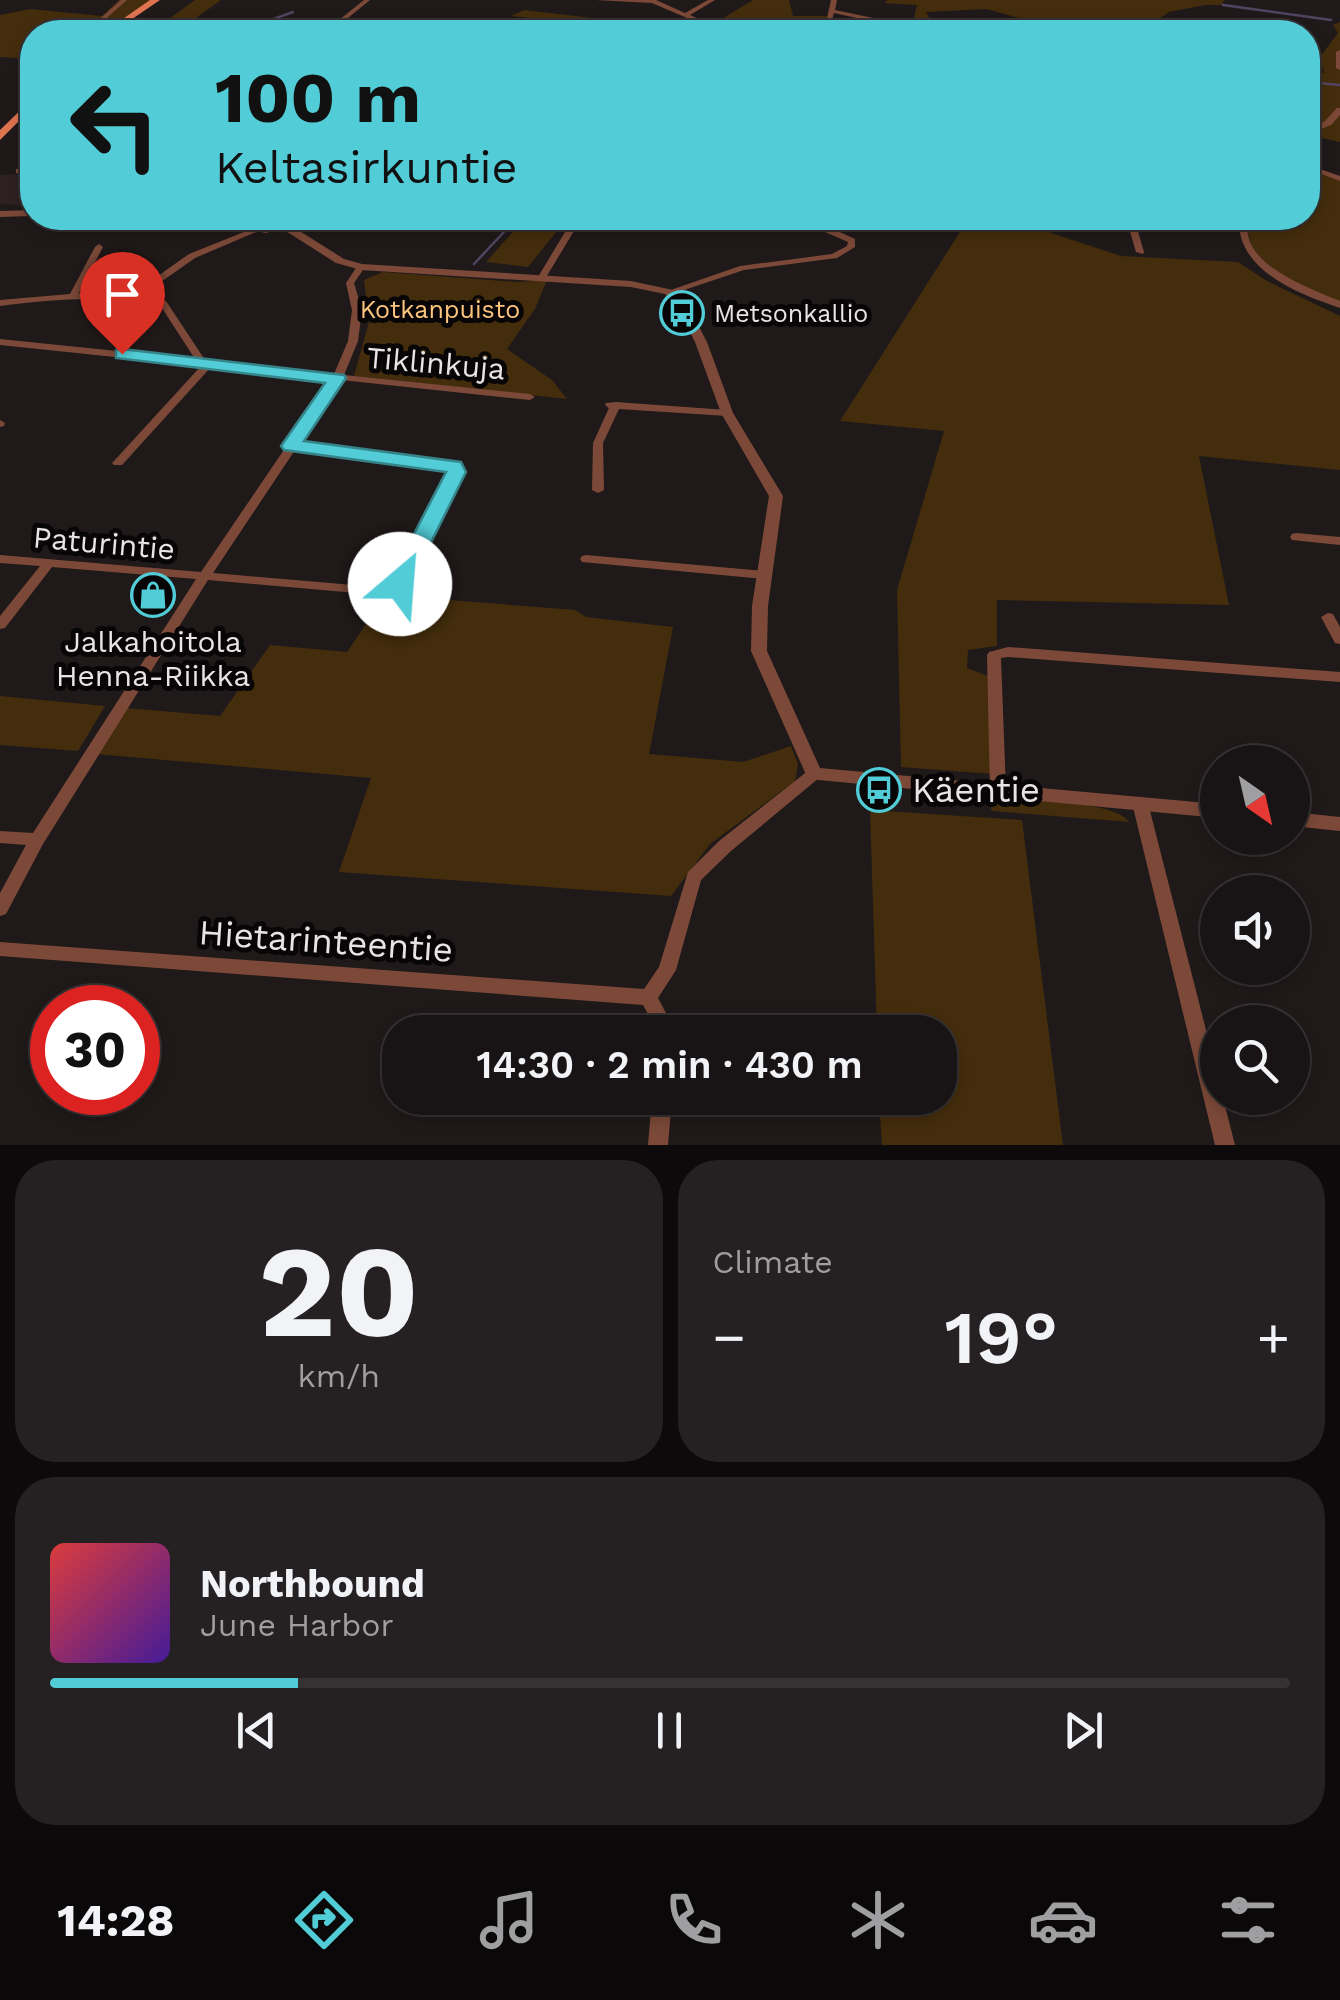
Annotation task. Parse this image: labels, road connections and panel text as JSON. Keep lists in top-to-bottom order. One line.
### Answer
{"streets":{"street":["Tiklinkuja","Paturintie","Hietarinteentie"]},"parks":["Kotkanpuisto"],"places":{"bus stop":["Metsonkallio","Käentie"],"shop":["Jalkahoitola Henna-Riikka"]},"north":"bottom right","page":{"turn":["100 m","Keltasirkuntie"],"limit":"30","trip":"14:30 · 2 min · 430 m","tile":[["20","km/h"],"Climate"],"heat":["−","19°","+"],"song":["Northbound","June Harbor"],"tabs":"14:28"}}
